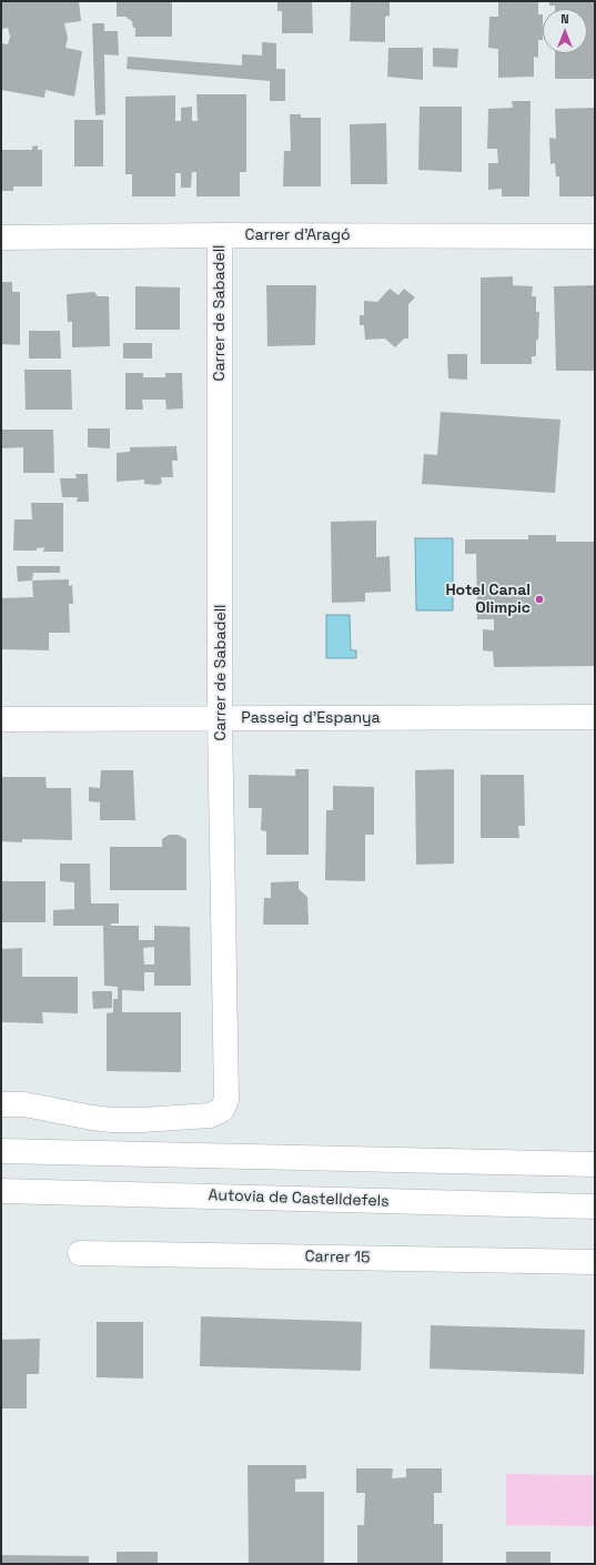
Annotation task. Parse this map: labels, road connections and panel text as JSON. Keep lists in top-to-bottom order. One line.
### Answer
{"streets":{"main road":["Carrer d'Aragó","Carrer de Sabadell","Passeig d'Espanya","Autovia de Castelldefels","Carrer 15"]},"crossings":[["Carrer d'Aragó","Carrer de Sabadell"],["Carrer de Sabadell","Passeig d'Espanya"]],"places":["Hotel Canal Olimpic"],"north":"top"}
